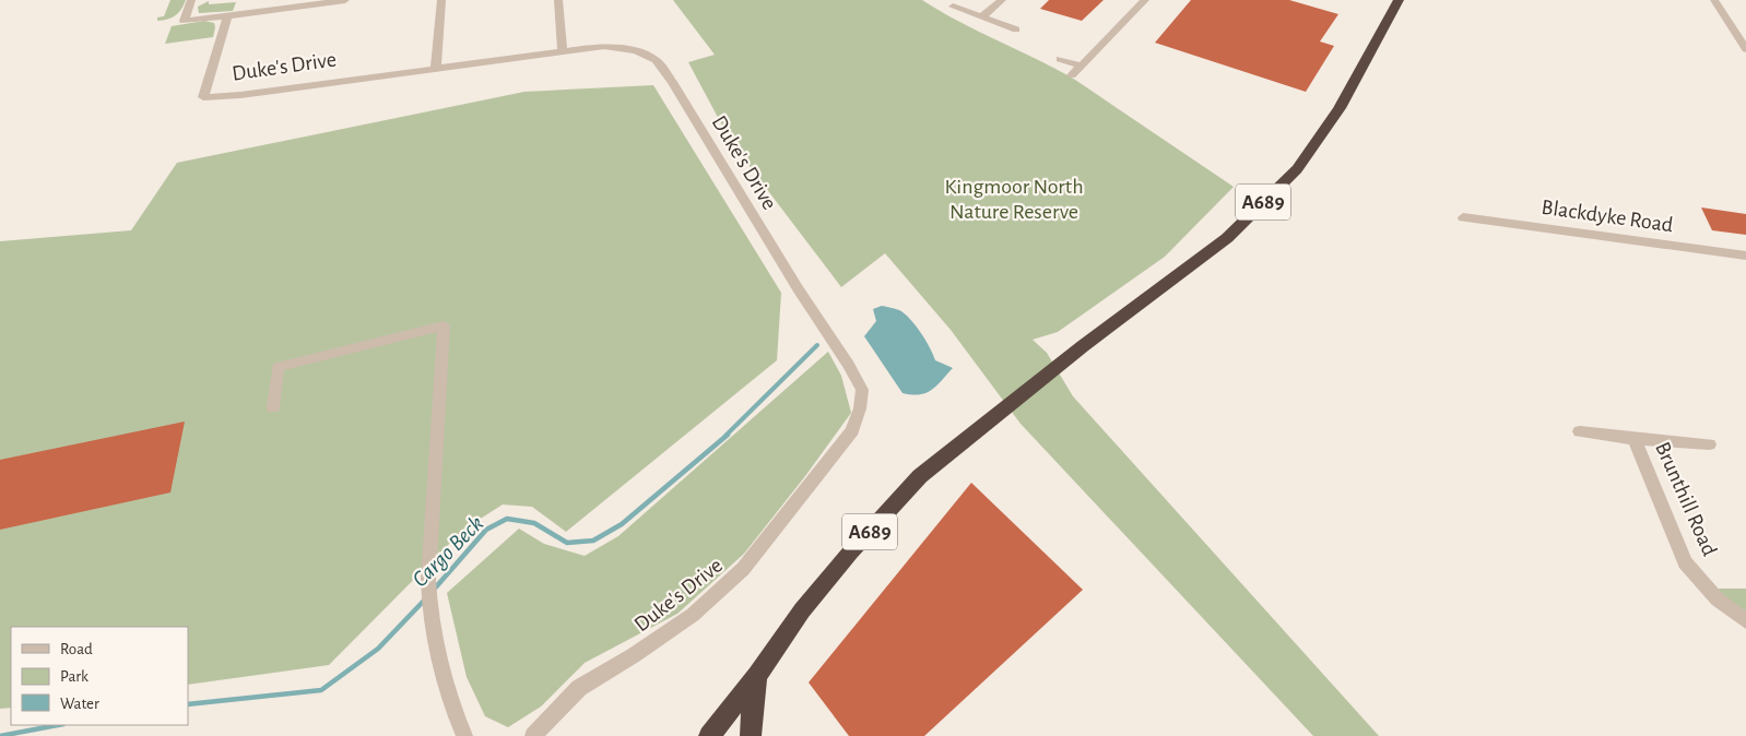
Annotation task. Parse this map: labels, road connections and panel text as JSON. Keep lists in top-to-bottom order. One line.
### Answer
{"streets":{"highway":["A689"],"street":["Duke's Drive","Blackdyke Road","Brunthill Road"]},"water":["Cargo Beck"],"parks":["Kingmoor North Nature Reserve"],"legend":["Road","Park","Water"]}
